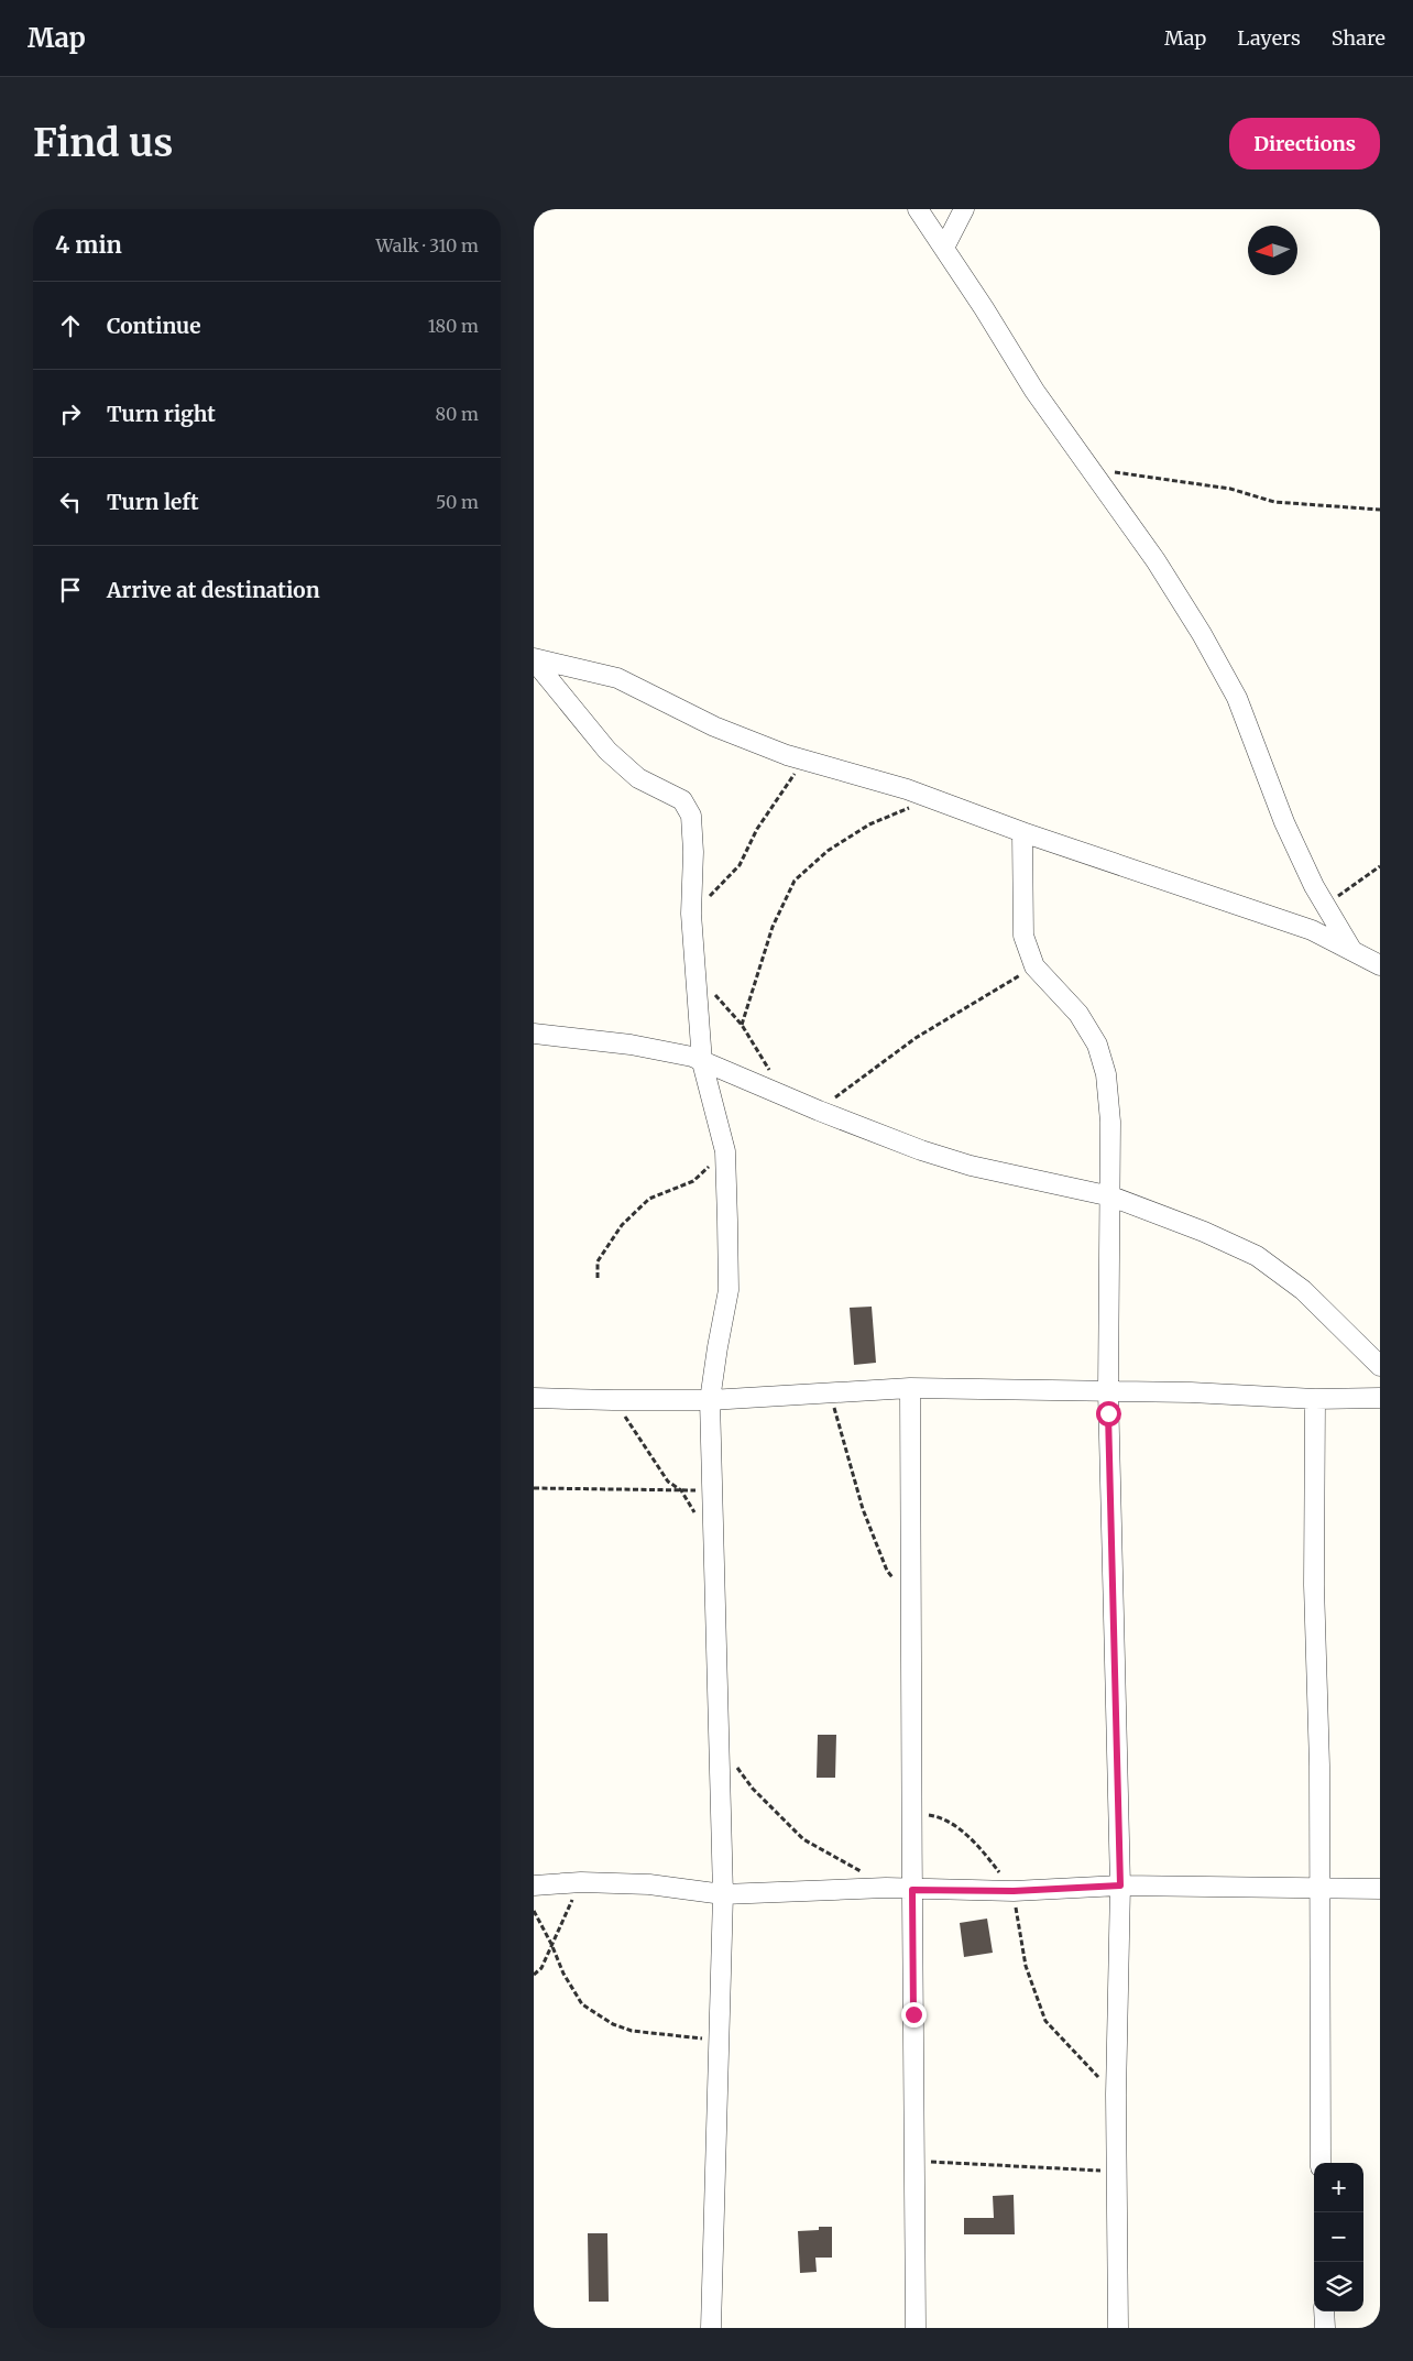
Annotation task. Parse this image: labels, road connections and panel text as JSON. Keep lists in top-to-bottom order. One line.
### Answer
{"north":"left","page":{"header":"Map","nav":["Map","Layers","Share"],"buttons":"Directions","title":"Find us","heading":["4 min","Walk · 310 m"],"list":[["Continue","180 m"],["Turn right","80 m"],["Turn left","50 m"],"Arrive at destination"],"map_buttons":["+","−"]}}
